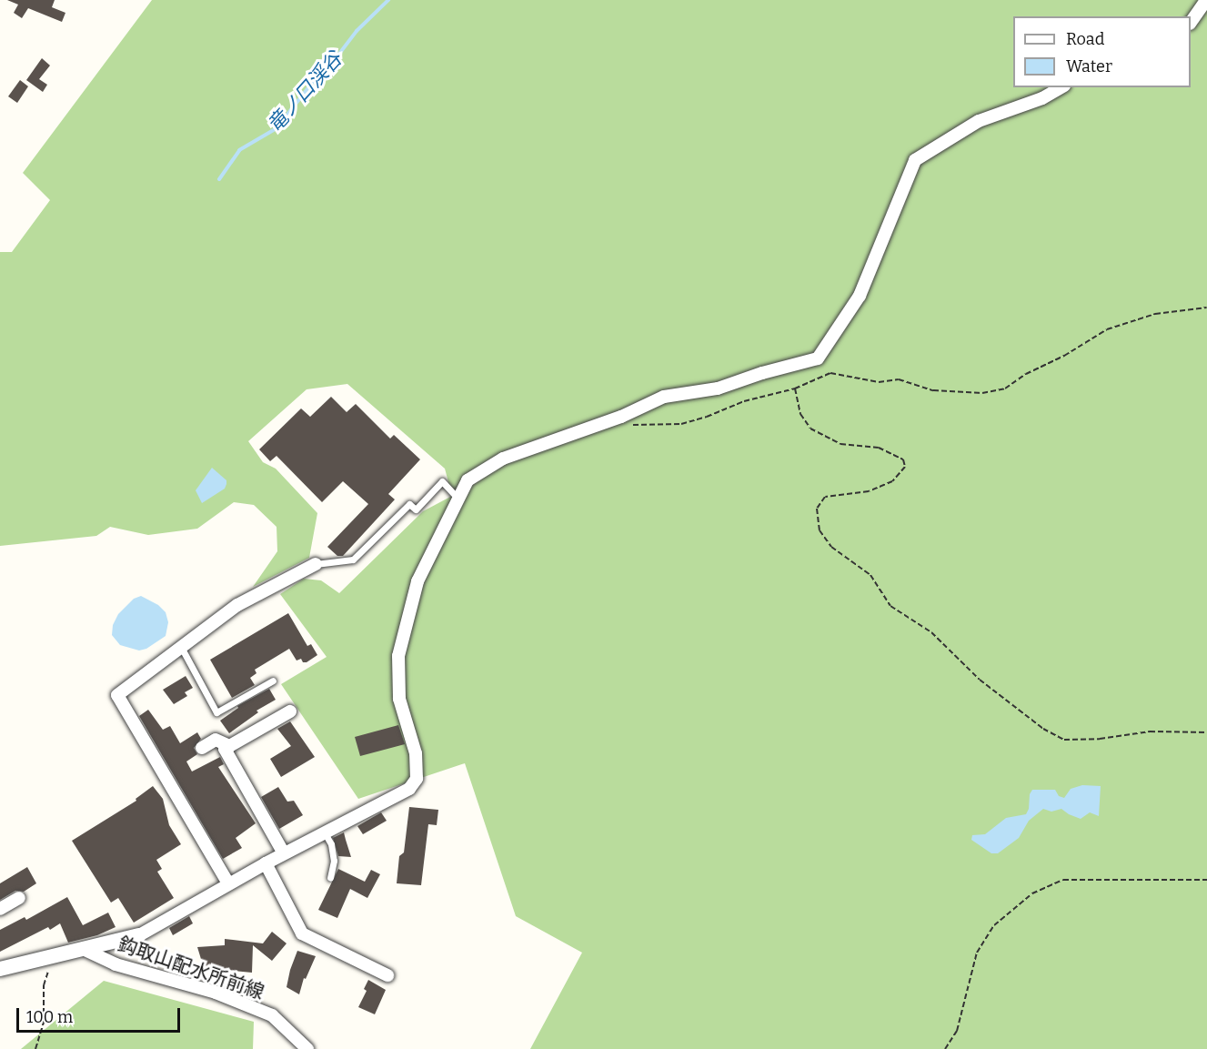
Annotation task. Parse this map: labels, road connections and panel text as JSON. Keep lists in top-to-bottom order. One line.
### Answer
{"streets":{"street":["鈎取山配水所前線"]},"water":["竜ノ口渓谷"],"legend":["Road","Water"],"scale_bar":"100 m"}
